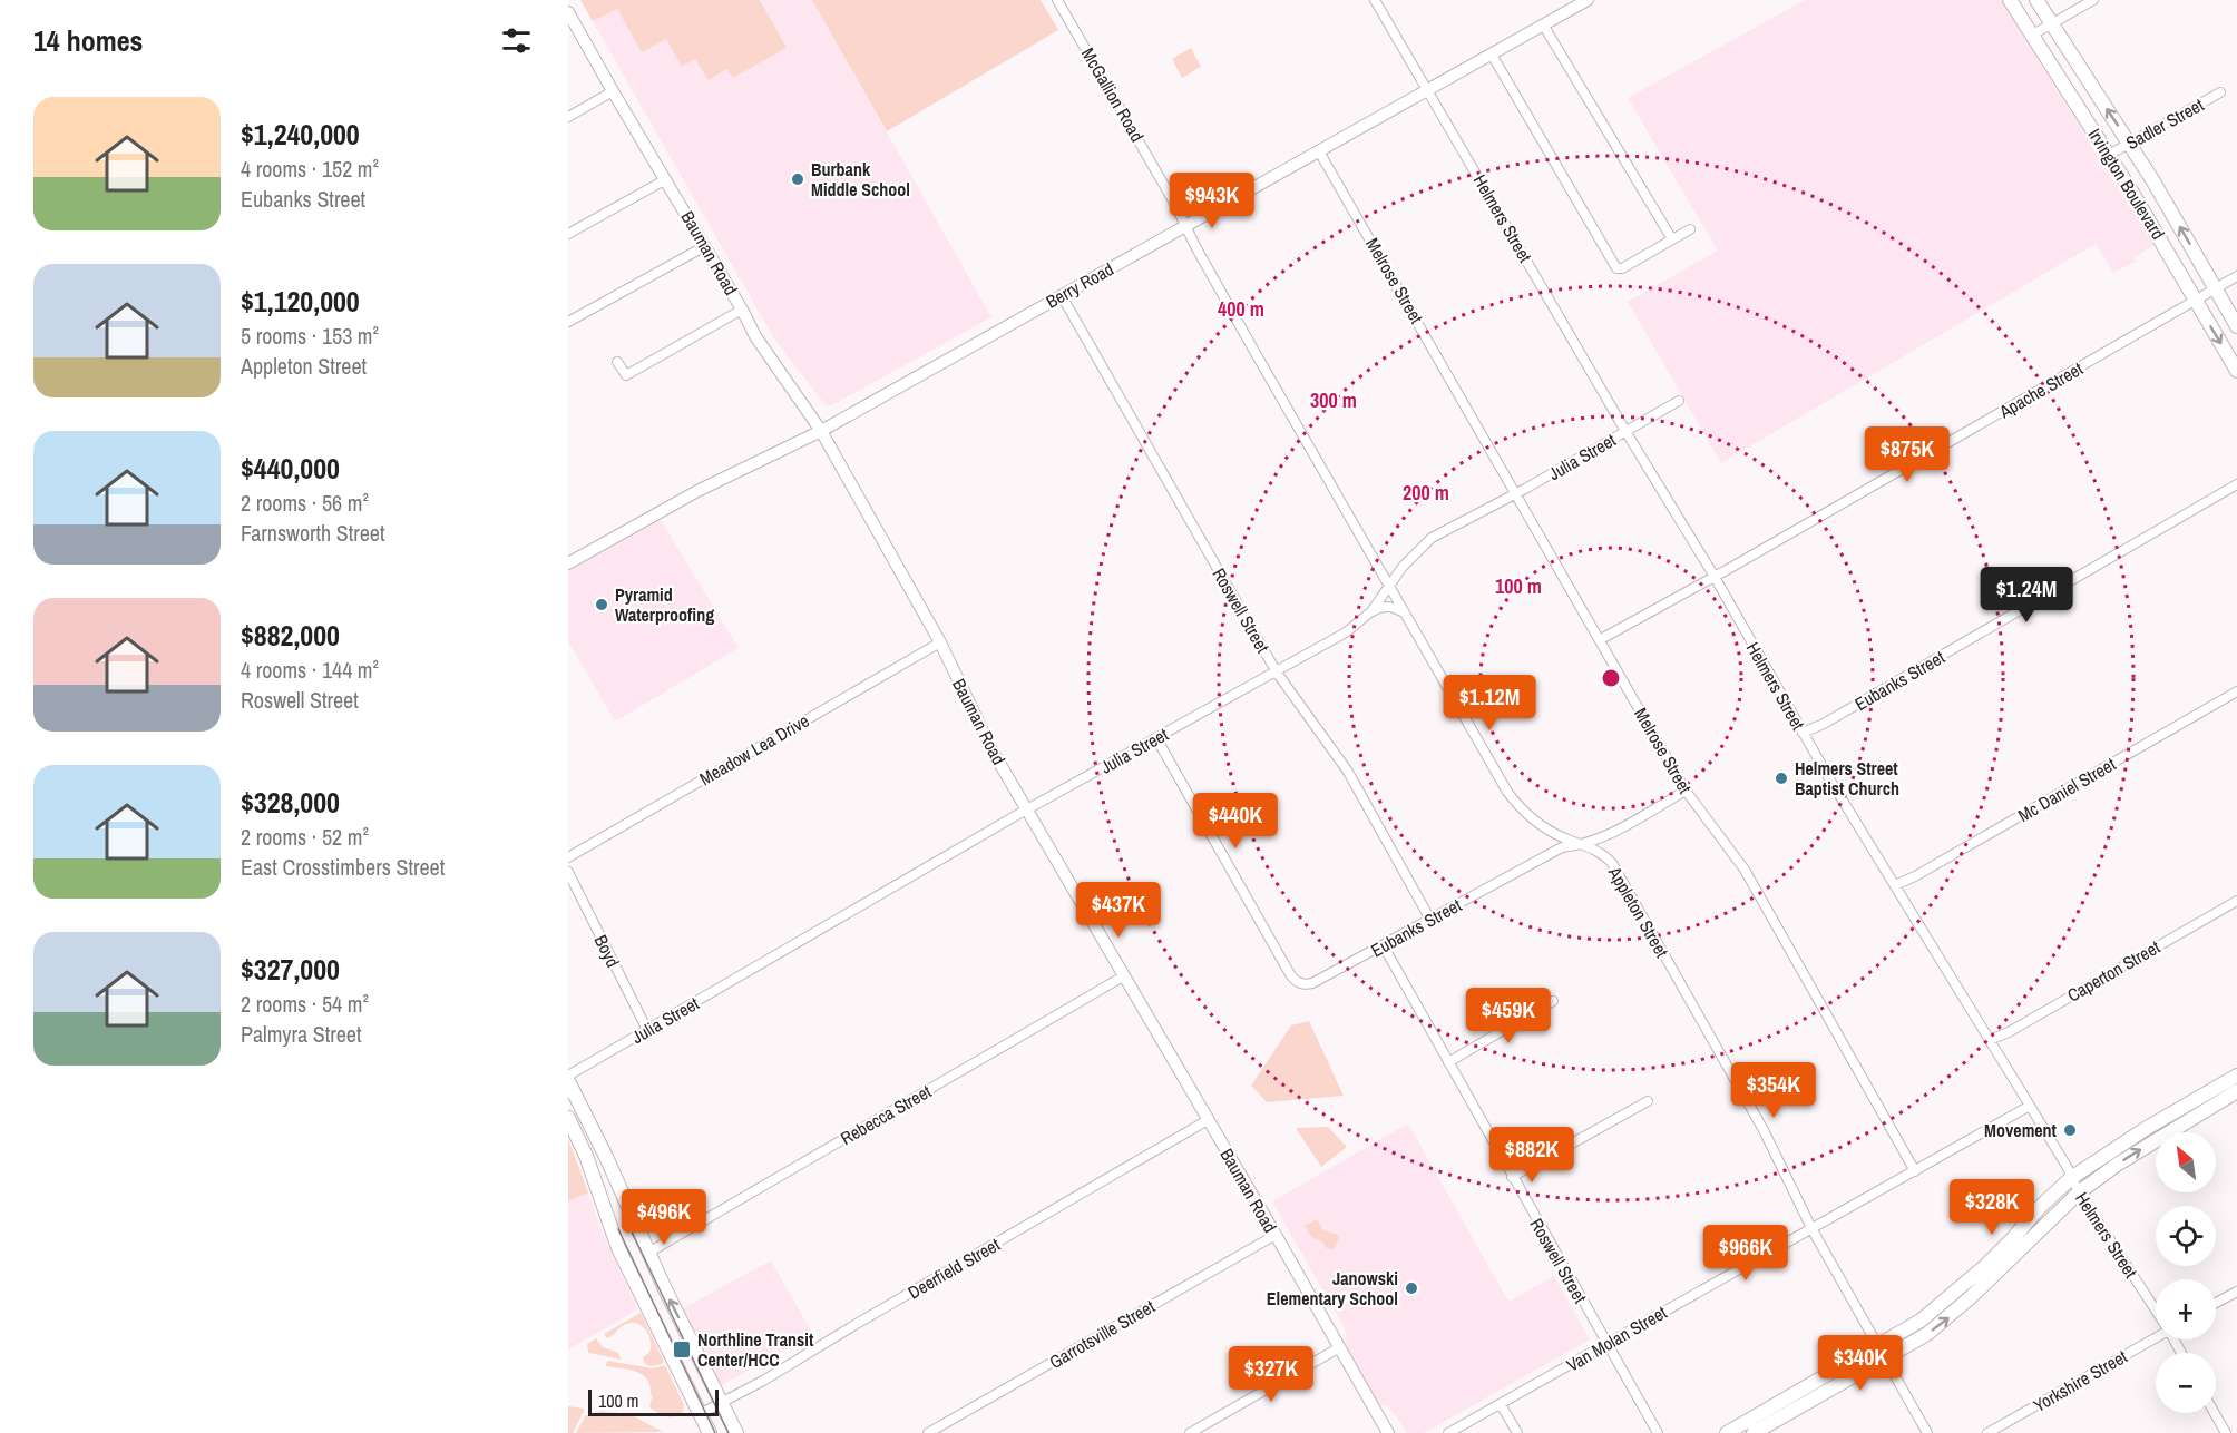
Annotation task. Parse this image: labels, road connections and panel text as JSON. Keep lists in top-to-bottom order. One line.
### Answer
{"streets":{"main road":["Irvington Boulevard"],"street":["McGallion Road","Sadler Street","Helmers Street","Bauman Road","Melrose Street","Berry Road","Apache Street","Julia Street","Roswell Street","Eubanks Street","Meadow Lea Drive","Mc Daniel Street","Appleton Street","Boyd","Caperton Street","Rebecca Street","Deerfield Street","Garrotsville Street","Van Molan Street","Yorkshire Street"]},"crossings":[["McGallion Road","Berry Road"],["McGallion Road","Appleton Street"],["Sadler Street","Irvington Boulevard"],["Irvington Boulevard","Apache Street"],["Helmers Street","Berry Road"],["Helmers Street","Apache Street"],["Helmers Street","Julia Street"],["Helmers Street","Eubanks Street"],["Helmers Street","Mc Daniel Street"],["Helmers Street","Caperton Street"],["Helmers Street","Van Molan Street"],["Bauman Road","Berry Road"],["Bauman Road","Julia Street"],["Bauman Road","Meadow Lea Drive"],["Bauman Road","Rebecca Street"],["Bauman Road","Deerfield Street"],["Bauman Road","Garrotsville Street"],["Melrose Street","Berry Road"],["Melrose Street","Apache Street"],["Melrose Street","Julia Street"],["Melrose Street","Van Molan Street"],["Berry Road","Roswell Street"],["Berry Road","Appleton Street"],["Julia Street","Roswell Street"],["Julia Street","Eubanks Street"],["Julia Street","Appleton Street"],["Julia Street","Boyd"],["Roswell Street","Eubanks Street"],["Roswell Street","Van Molan Street"],["Eubanks Street","Appleton Street"],["Appleton Street","Van Molan Street"]],"places":{"other":["Burbank Middle School","Pyramid Waterproofing","Helmers Street Baptist Church","Movement","Janowski Elementary School"],"transit":["Northline Transit Center/HCC"]},"scale_bar":"100 m","north":"top left","page":{"heading":"14 homes","list":[{"name":"$1,240,000","note":"4 rooms · 152 m² · Eubanks Street"},{"name":"$1,120,000","note":"5 rooms · 153 m² · Appleton Street"},{"name":"$440,000","note":"2 rooms · 56 m² · Farnsworth Street"},{"name":"$882,000","note":"4 rooms · 144 m² · Roswell Street"},{"name":"$328,000","note":"2 rooms · 52 m² · East Crosstimbers Street"},{"name":"$327,000","note":"2 rooms · 54 m² · Palmyra Street"}],"price":["$943K","$875K","$1.24M","$1.12M","$440K","$437K","$459K","$354K","$882K","$328K","$496K","$966K","$340K","$327K"],"map_buttons":["+","−"],"scale":"100 m"},"rings":["400 m","300 m","200 m","100 m"]}
